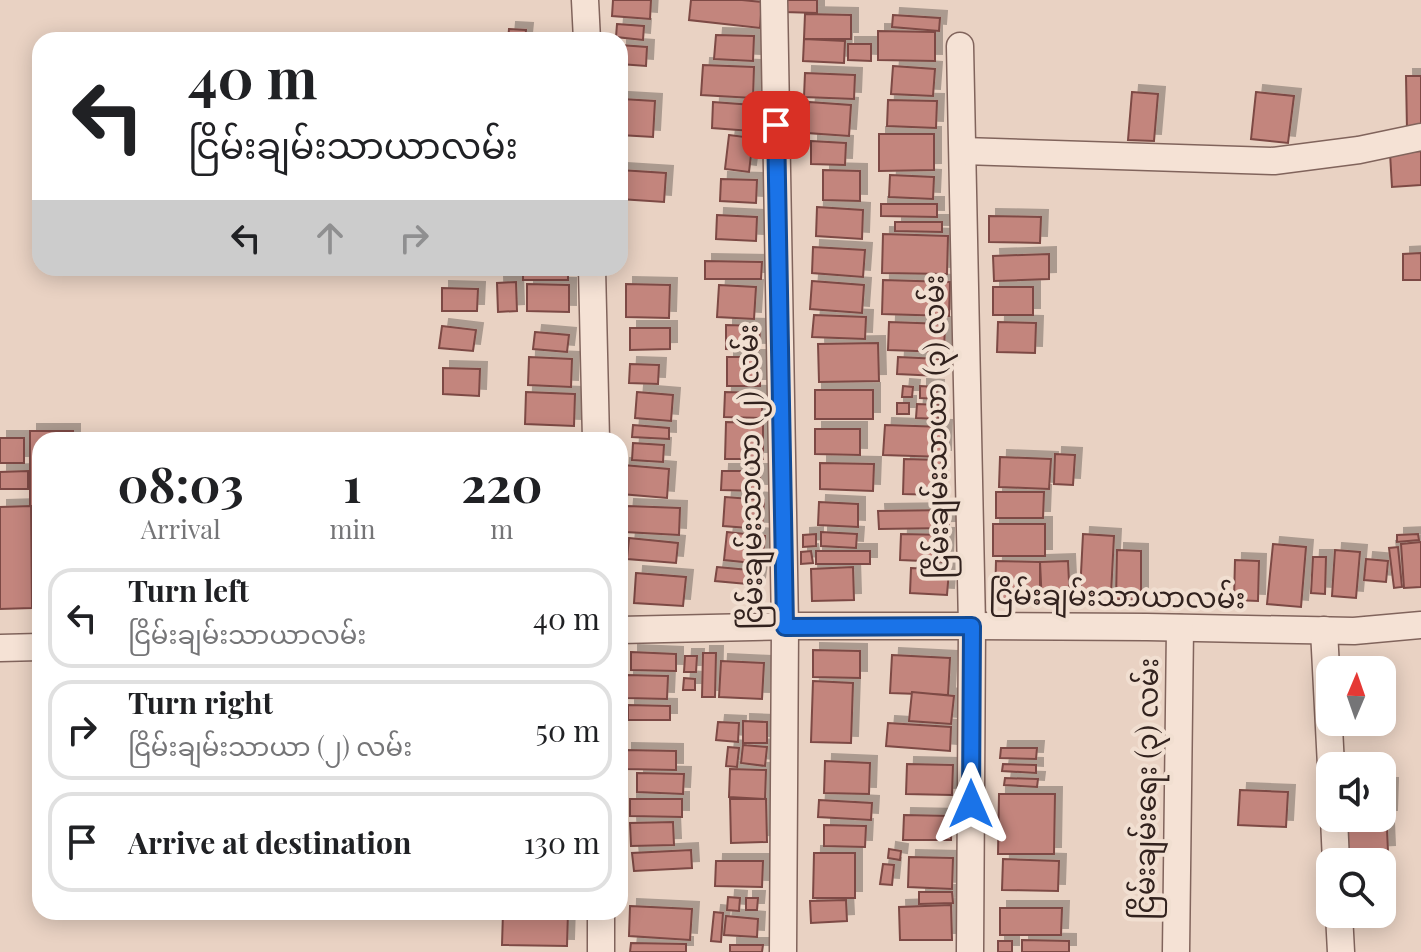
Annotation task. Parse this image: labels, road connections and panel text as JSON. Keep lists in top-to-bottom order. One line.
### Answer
{"streets":{"street":["ငြိမ်းချမ်းသာယာ (၃) လမ်း","ငြိမ်းချမ်းသာယာ (၂) လမ်း","ငြိမ်းချမ်းသာယာလမ်း","ငြိမ်းချမ်းရေး (၃) လမ်း"]},"crossings":[["ငြိမ်းချမ်းသာယာ (၃) လမ်း","ငြိမ်းချမ်းသာယာလမ်း"],["ငြိမ်းချမ်းသာယာ (၂) လမ်း","ငြိမ်းချမ်းသာယာလမ်း"],["ငြိမ်းချမ်းသာယာလမ်း","ငြိမ်းချမ်းရေး (၃) လမ်း"]],"north":"top","page":{"turn":["40 m","ငြိမ်းချမ်းသာယာလမ်း"],"eta":["08:03","Arrival","1","min","220","m"],"list":[{"name":"Turn left","note":"ငြိမ်းချမ်းသာယာလမ်း","value":"40 m"},{"name":"Turn right","note":"ငြိမ်းချမ်းသာယာ (၂) လမ်း","value":"50 m"},{"name":"Arrive at destination","value":"130 m"}]}}
